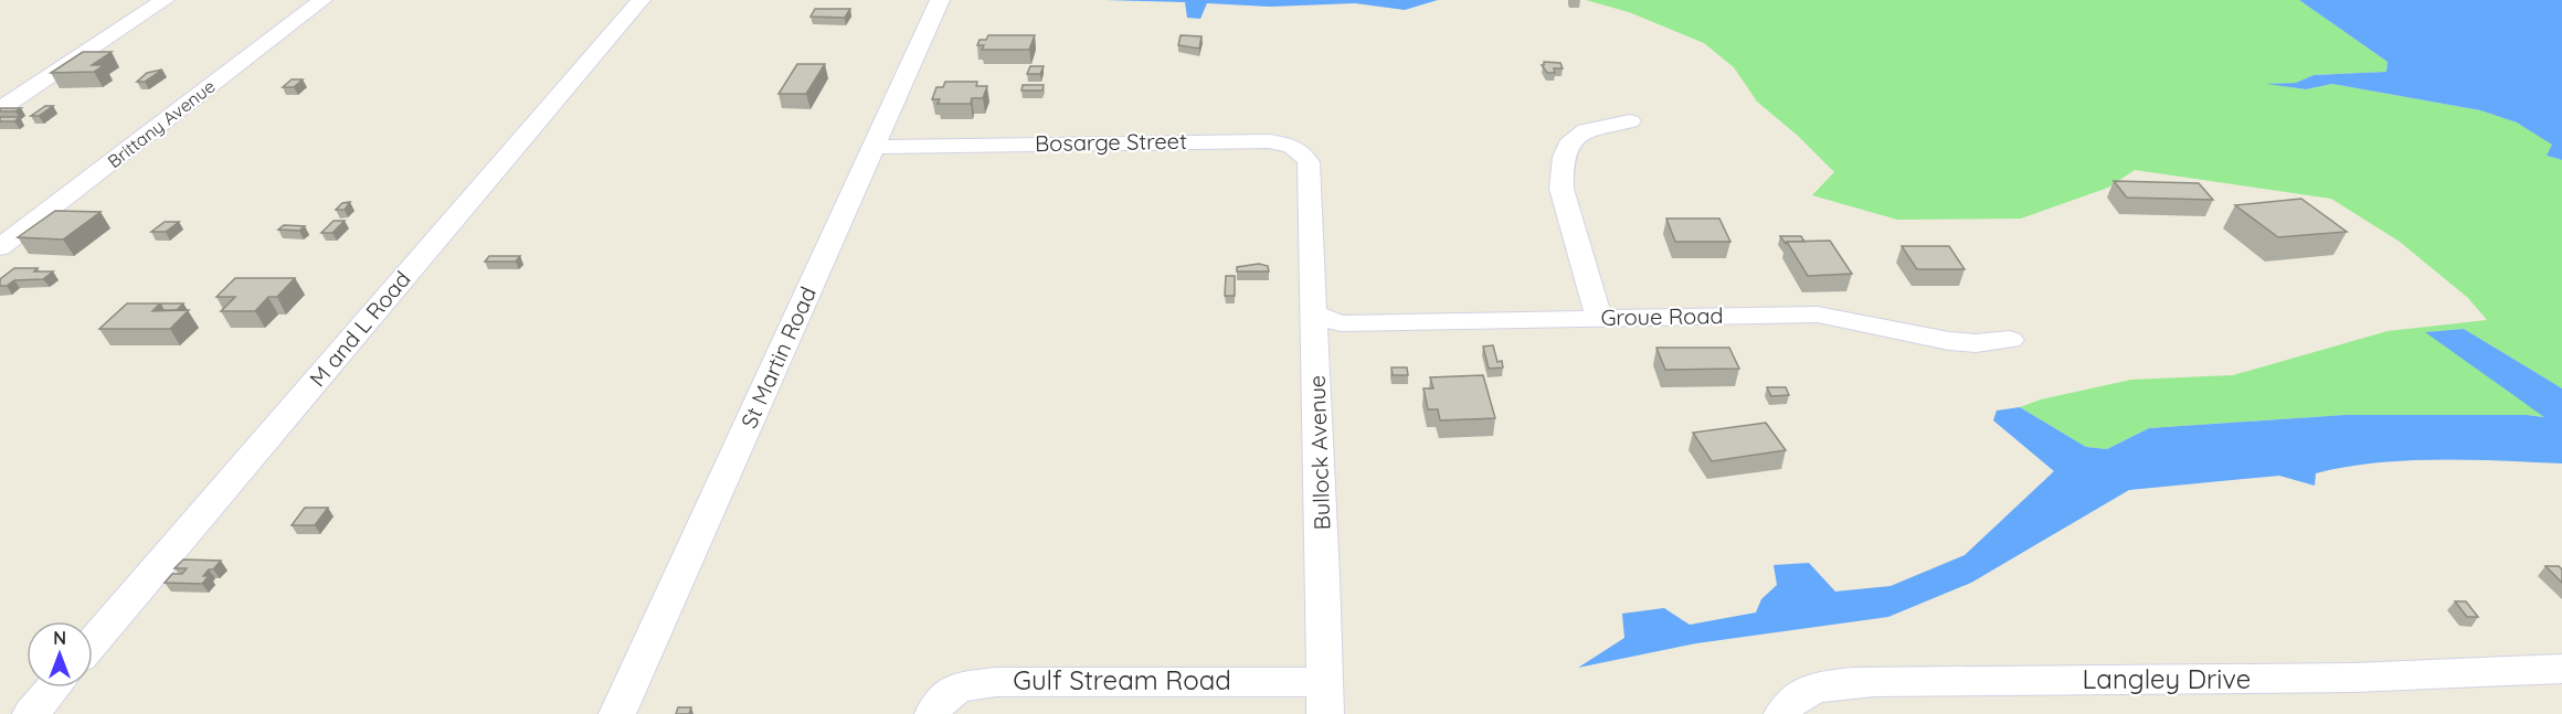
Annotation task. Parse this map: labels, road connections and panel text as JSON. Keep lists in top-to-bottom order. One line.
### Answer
{"streets":{"street":["Brittany Avenue","Bosarge Street","Groue Road","M and L Road","St Martin Road","Bullock Avenue","Langley Drive","Gulf Stream Road"]},"crossings":[["Bosarge Street","St Martin Road"],["Bosarge Street","Bullock Avenue"],["Groue Road","Bullock Avenue"],["Bullock Avenue","Gulf Stream Road"]],"north":"top"}
